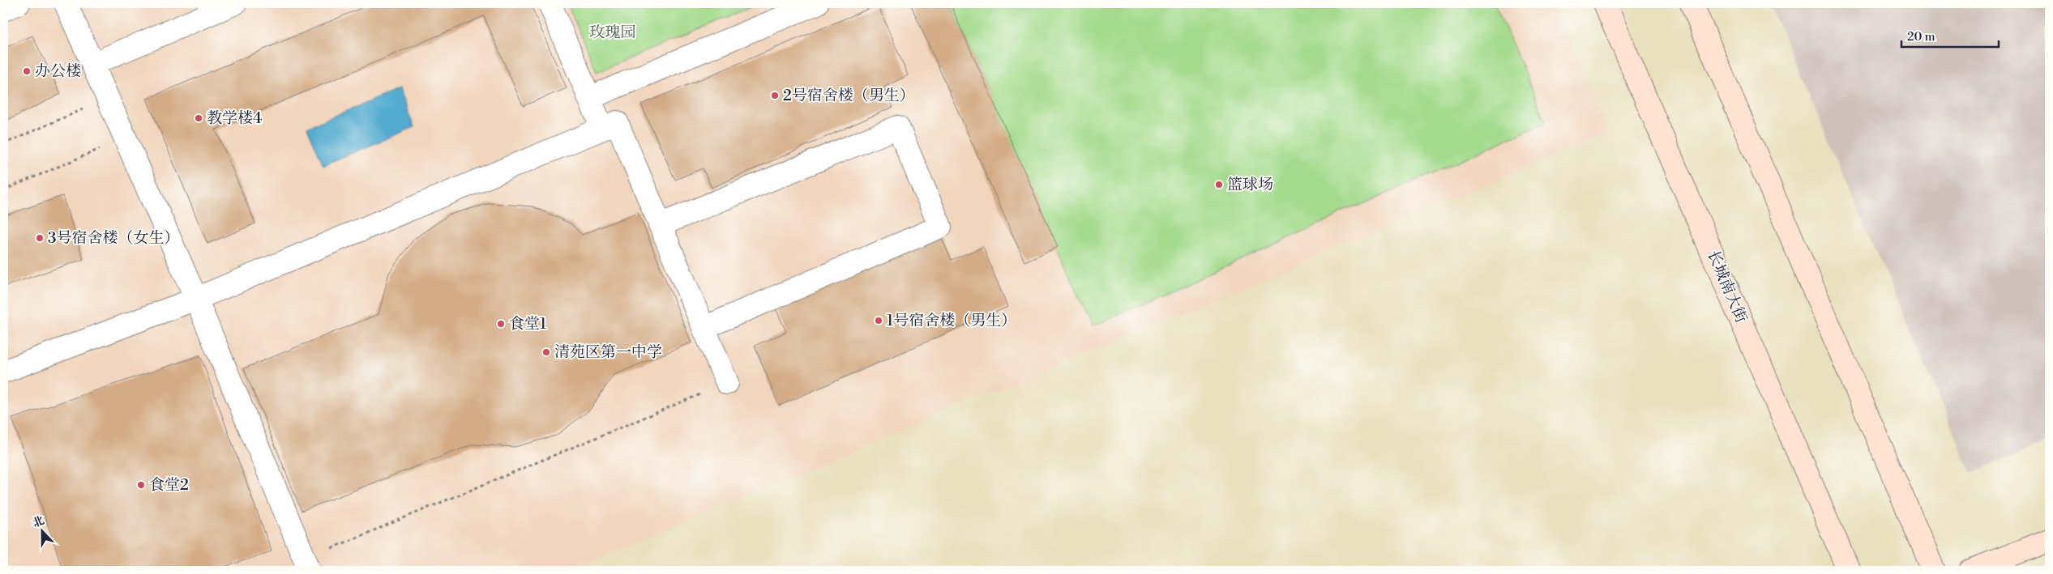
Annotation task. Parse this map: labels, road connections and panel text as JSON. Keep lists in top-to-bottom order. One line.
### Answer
{"streets":{"street":["长城南大街"]},"parks":["玫瑰园"],"places":["办公楼","2号宿舍楼（男生）","教学楼4","篮球场","3号宿舍楼（女生）","1号宿舍楼（男生）","食堂1","清苑区第一中学","食堂2"],"scale_bar":"20 m","north":"top"}
